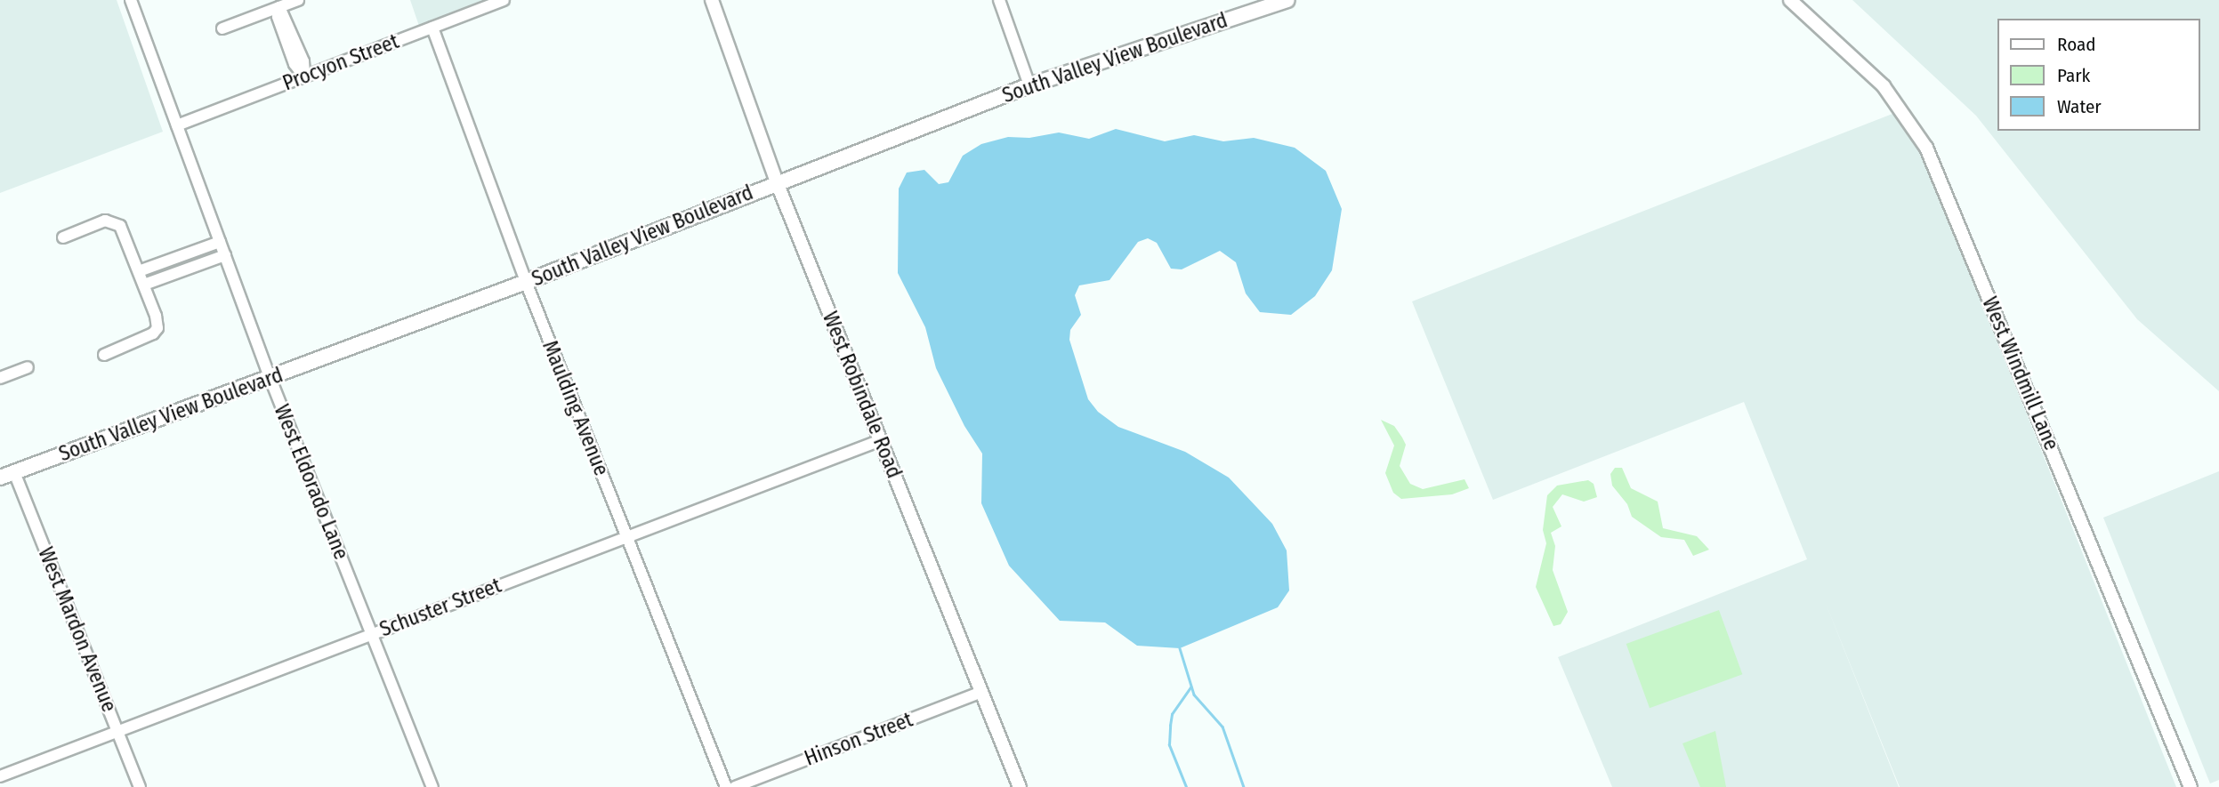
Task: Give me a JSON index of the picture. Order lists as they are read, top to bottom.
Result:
{
  "streets": {
    "main road": ["South Valley View Boulevard"],
    "street": [
      "Procyon Street",
      "West Windmill Lane",
      "West Robindale Road",
      "Maulding Avenue",
      "West Eldorado Lane",
      "Schuster Street",
      "West Mardon Avenue",
      "Hinson Street"
    ]
  },
  "crossings": [
    ["South Valley View Boulevard", "West Robindale Road"],
    ["South Valley View Boulevard", "Maulding Avenue"],
    ["South Valley View Boulevard", "West Eldorado Lane"],
    ["South Valley View Boulevard", "West Mardon Avenue"],
    ["Procyon Street", "Maulding Avenue"],
    ["Procyon Street", "West Eldorado Lane"],
    ["West Robindale Road", "Schuster Street"],
    ["West Robindale Road", "Hinson Street"],
    ["Maulding Avenue", "Schuster Street"],
    ["West Eldorado Lane", "Schuster Street"],
    ["Schuster Street", "West Mardon Avenue"]
  ],
  "legend": ["Road", "Park", "Water"]
}
